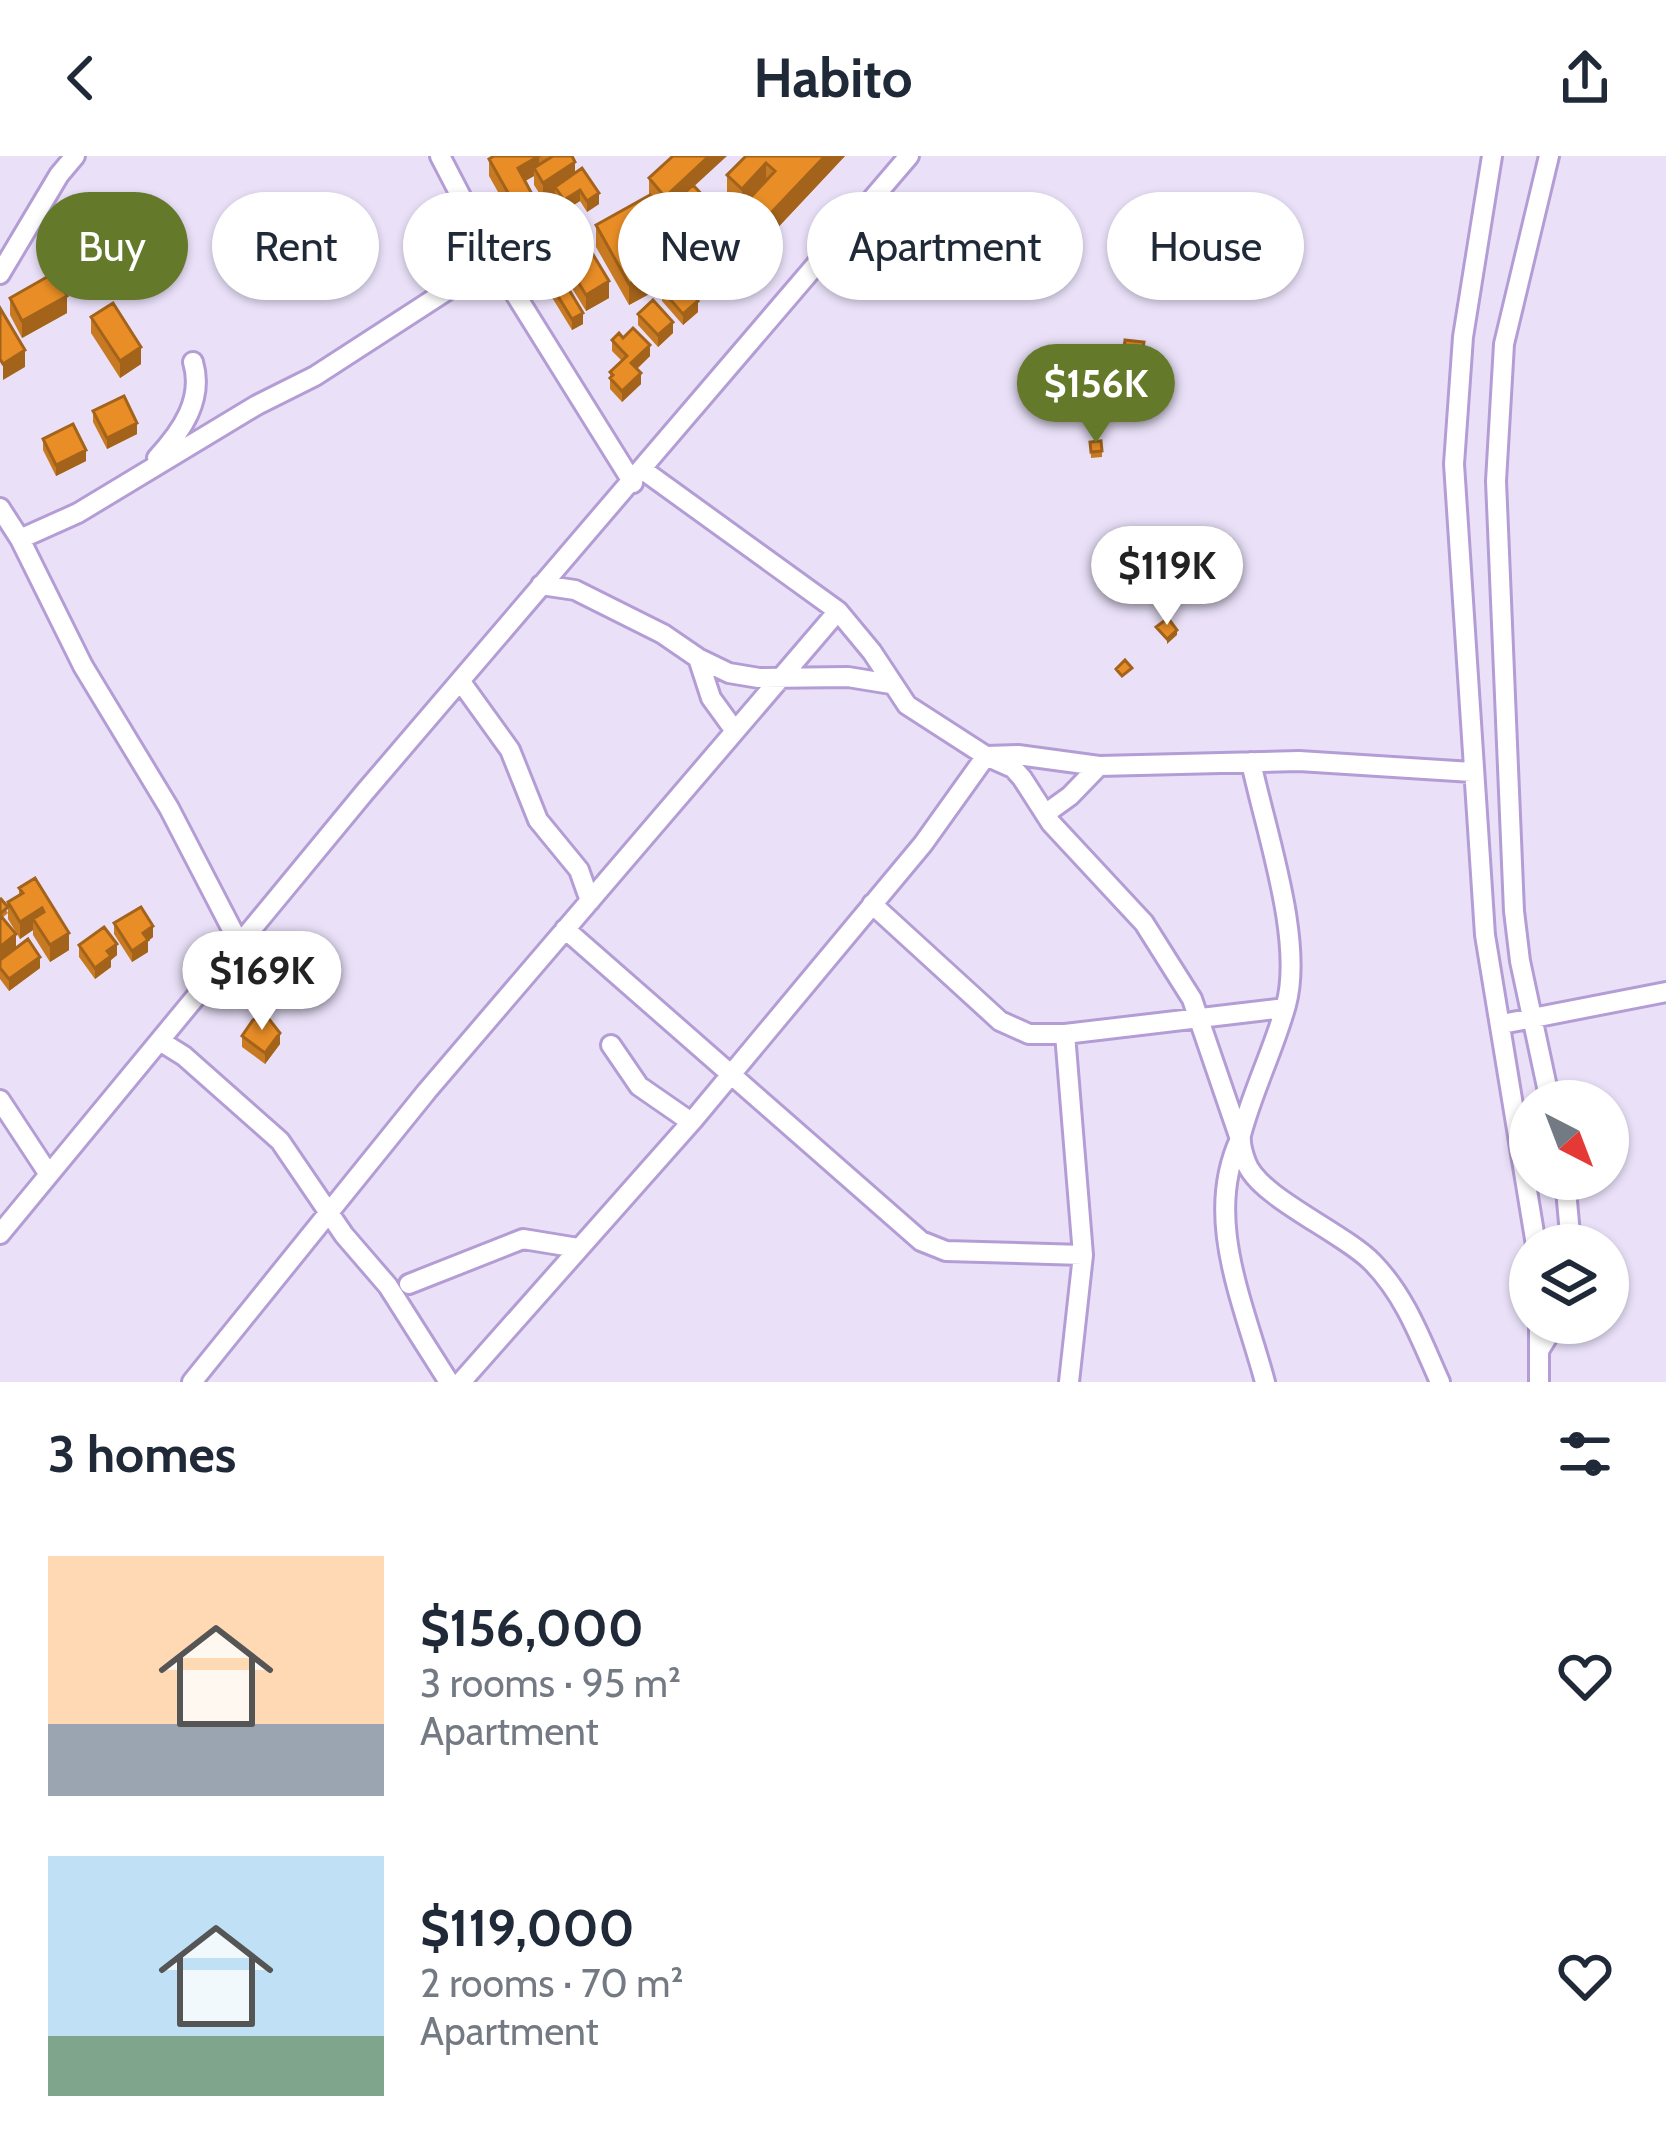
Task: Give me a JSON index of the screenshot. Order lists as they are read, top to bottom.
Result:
{
  "north": "bottom right",
  "page": {
    "header": "Habito",
    "chip": [
      "Buy",
      "Rent",
      "Filters",
      "New",
      "Apartment",
      "House"
    ],
    "price": ["$156K", "$119K", "$169K"],
    "heading": "3 homes",
    "list": [
      {
        "name": "$156,000",
        "note": "3 rooms · 95 m² · Apartment"
      },
      {
        "name": "$119,000",
        "note": "2 rooms · 70 m² · Apartment"
      }
    ]
  }
}
